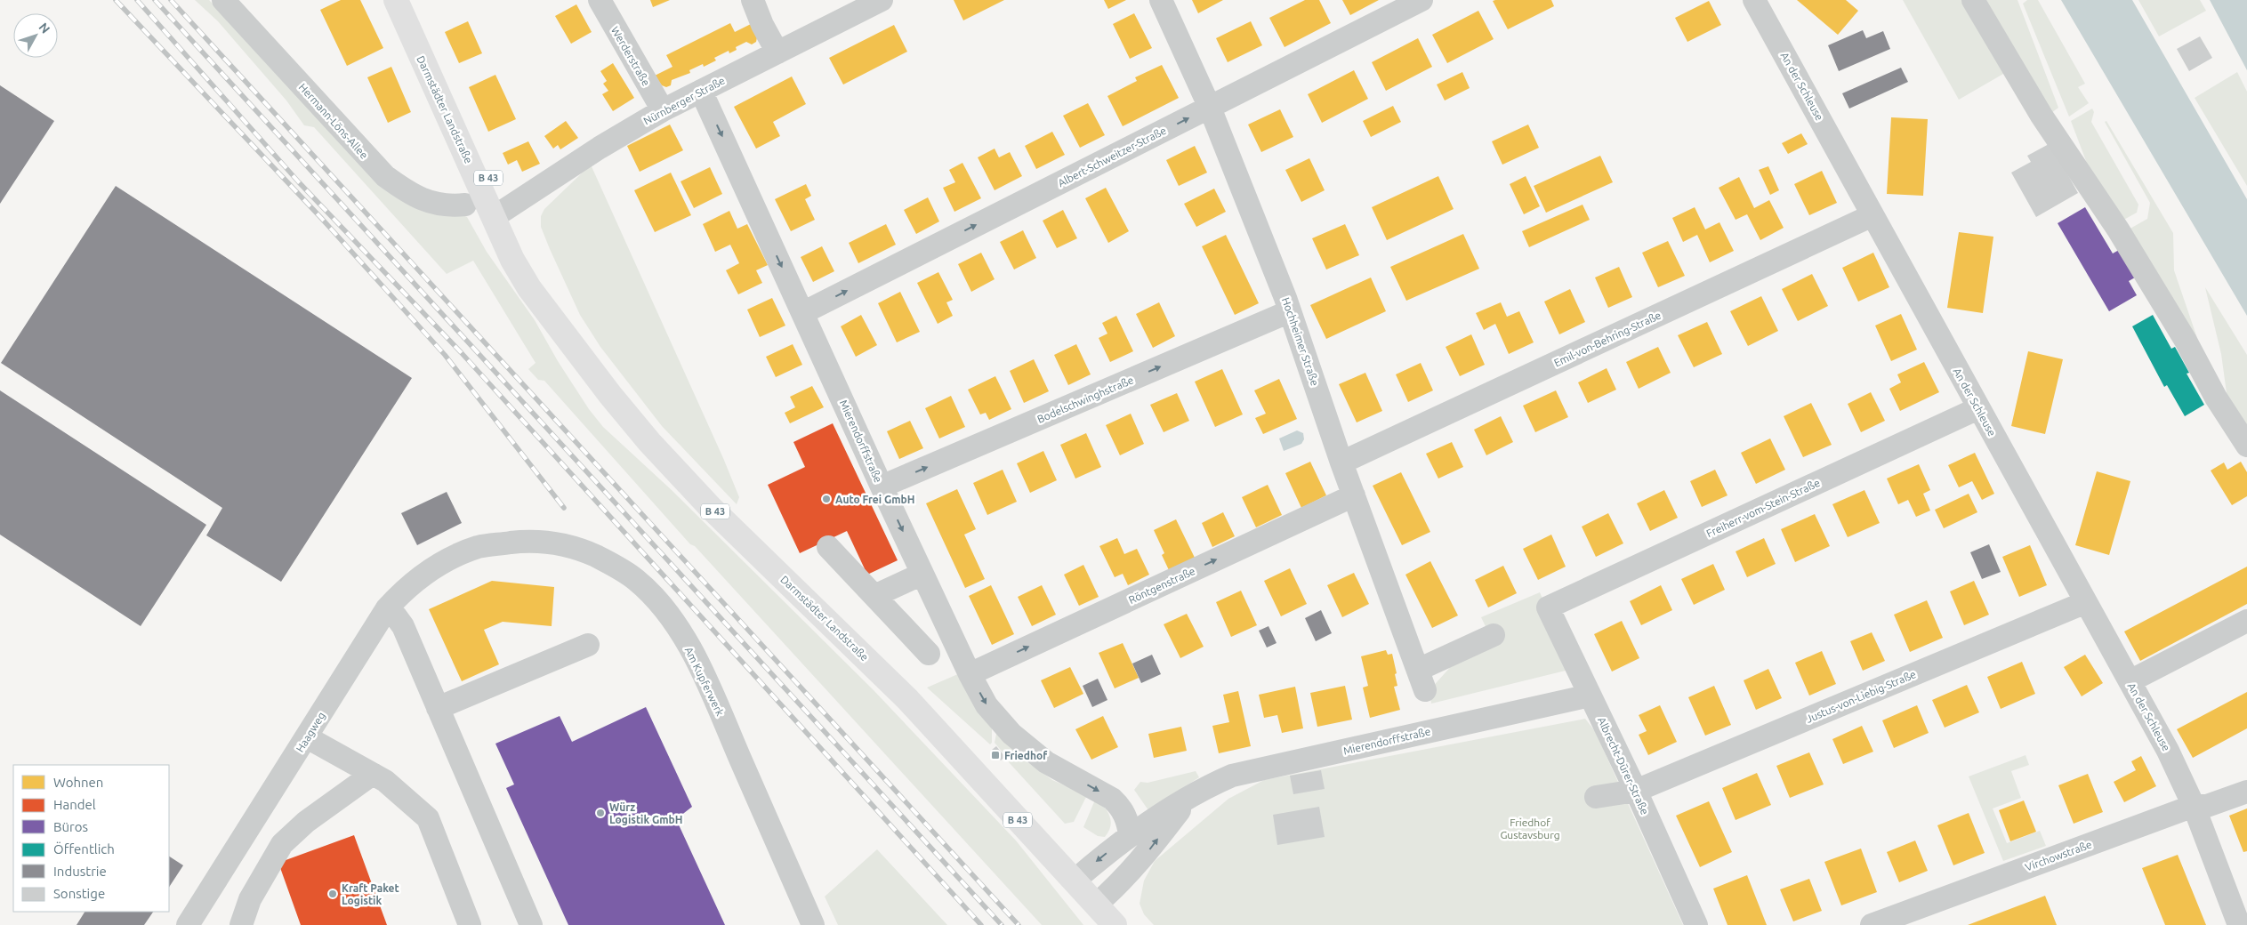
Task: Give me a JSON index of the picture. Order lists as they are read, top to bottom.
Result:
{
  "streets": {
    "main road": ["Darmstädter Landstraße", "B 43"],
    "street": [
      "Werderstraße",
      "An der Schleuse",
      "Nürnberger Straße",
      "Hermann-Löns-Allee",
      "Albert-Schweitzer-Straße",
      "Emil-von-Behring-Straße",
      "Hochheimer Straße",
      "Bodelschwinghstraße",
      "Mierendorffstraße",
      "Freiherr-vom-Stein-Straße",
      "Röntgenstraße",
      "Am Kupferwerk",
      "Justus-von-Liebig-Straße",
      "Haagweg",
      "Albrecht-Dürer-Straße",
      "Virchowstraße"
    ]
  },
  "crossings": [
    ["Werderstraße", "Nürnberger Straße"],
    ["An der Schleuse", "Emil-von-Behring-Straße"],
    ["An der Schleuse", "Freiherr-vom-Stein-Straße"],
    ["An der Schleuse", "Justus-von-Liebig-Straße"],
    ["An der Schleuse", "Virchowstraße"],
    ["Nürnberger Straße", "Darmstädter Landstraße"],
    ["Nürnberger Straße", "Mierendorffstraße"],
    ["Darmstädter Landstraße", "B 43"],
    ["Darmstädter Landstraße", "Mierendorffstraße"],
    ["Albert-Schweitzer-Straße", "Hochheimer Straße"],
    ["Albert-Schweitzer-Straße", "Mierendorffstraße"],
    ["B 43", "Mierendorffstraße"],
    ["Emil-von-Behring-Straße", "Hochheimer Straße"],
    ["Hochheimer Straße", "Bodelschwinghstraße"],
    ["Hochheimer Straße", "Röntgenstraße"],
    ["Bodelschwinghstraße", "Mierendorffstraße"],
    ["Mierendorffstraße", "Röntgenstraße"],
    ["Mierendorffstraße", "Albrecht-Dürer-Straße"],
    ["Freiherr-vom-Stein-Straße", "Albrecht-Dürer-Straße"],
    ["Am Kupferwerk", "Haagweg"],
    ["Justus-von-Liebig-Straße", "Albrecht-Dürer-Straße"]
  ],
  "one_way": ["Albert-Schweitzer-Straße", "Bodelschwinghstraße", "Röntgenstraße"],
  "parks": ["Friedhof Gustavsburg"],
  "places": {
    "other": ["Auto Frei GmbH", "Würz Logistik GmbH", "Kraft Paket Logistik"],
    "transit": ["Friedhof"]
  },
  "legend": [
    "Wohnen",
    "Handel",
    "Büros",
    "Öffentlich",
    "Industrie",
    "Sonstige"
  ],
  "north": "top right"
}
